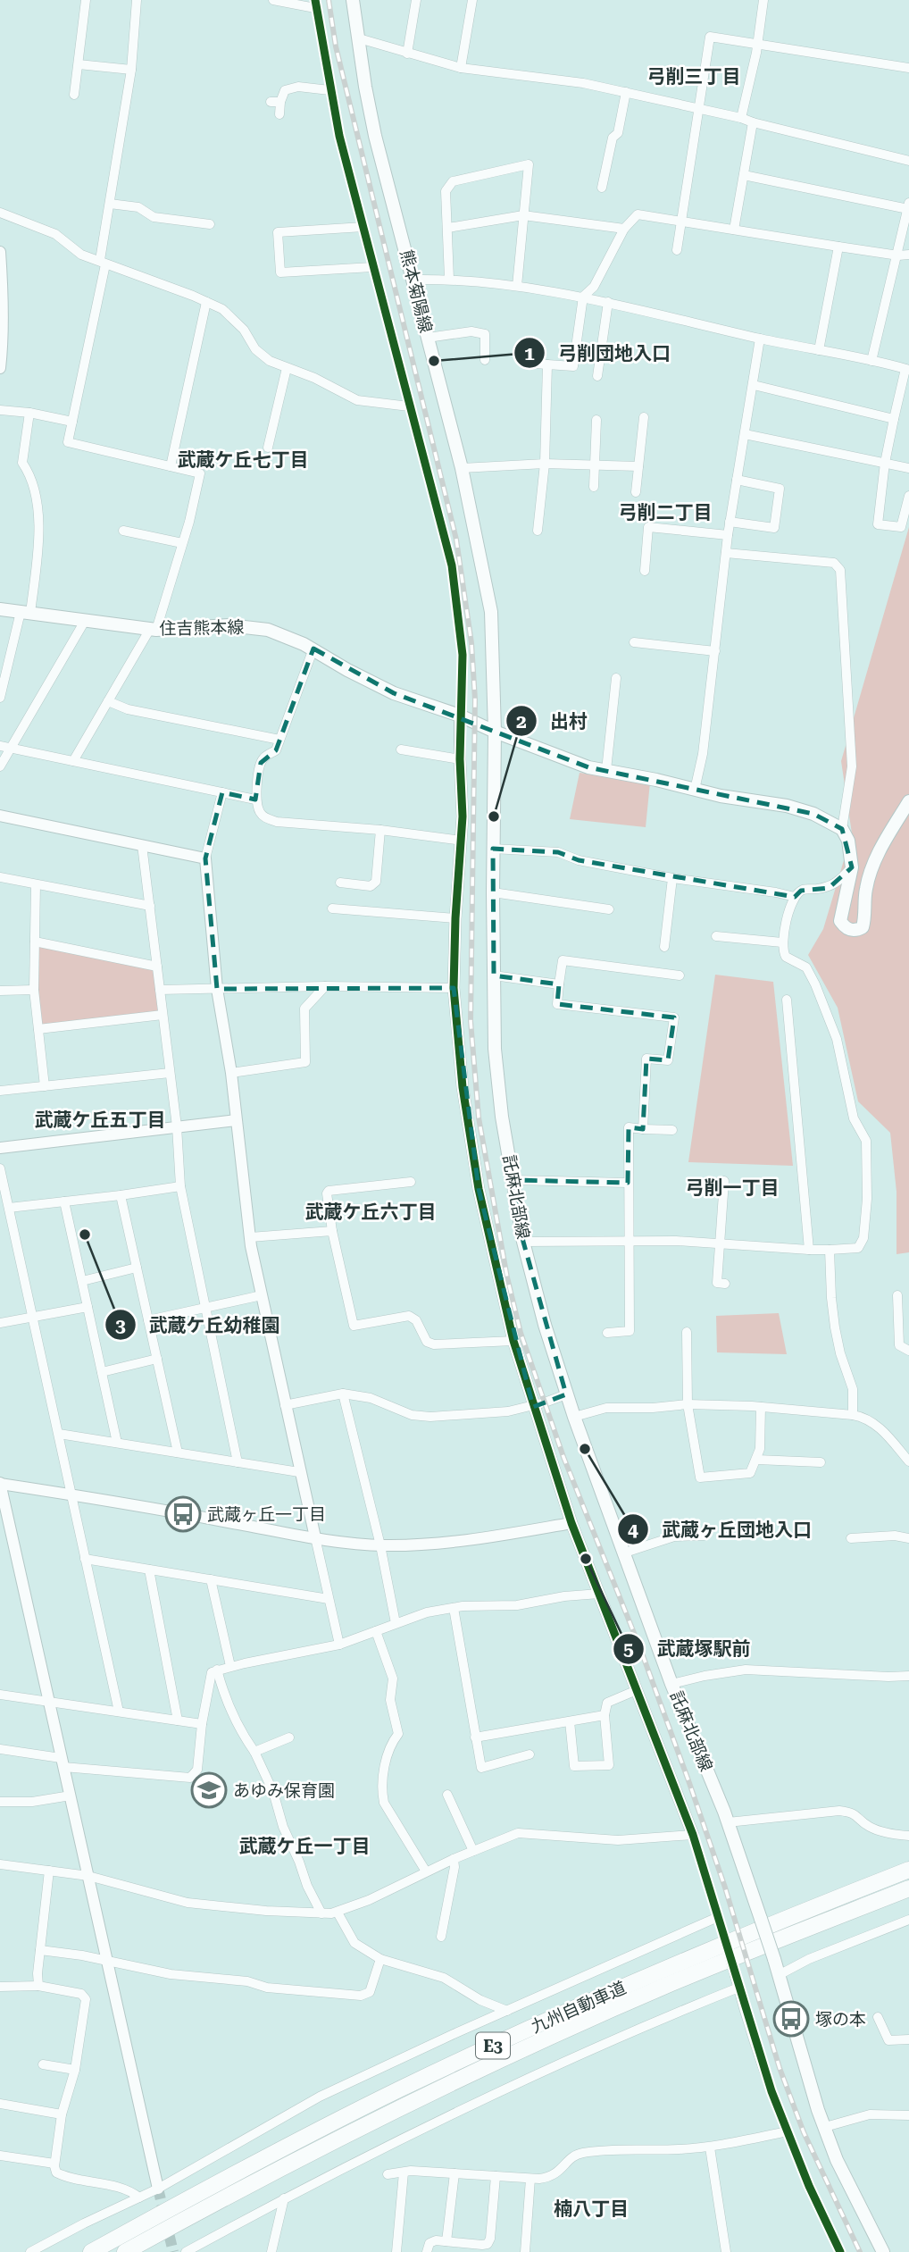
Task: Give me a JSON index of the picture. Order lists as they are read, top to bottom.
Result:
{
  "streets": {
    "highway": ["九州自動車道", "E3"],
    "main road": ["熊本菊陽線", "住吉熊本線", "託麻北部線"]
  },
  "crossings": [
    ["熊本菊陽線", "住吉熊本線"],
    ["熊本菊陽線", "託麻北部線"],
    ["住吉熊本線", "託麻北部線"]
  ],
  "districts": [
    "弓削三丁目",
    "武蔵ケ丘七丁目",
    "弓削二丁目",
    "武蔵ケ丘五丁目",
    "弓削一丁目",
    "武蔵ケ丘六丁目",
    "武蔵ケ丘一丁目",
    "楠八丁目"
  ],
  "places": {
    "other": [
      "弓削団地入口",
      "出村",
      "武蔵ケ丘幼稚園",
      "武蔵ヶ丘団地入口",
      "武蔵塚駅前"
    ],
    "bus stop": ["武蔵ヶ丘一丁目", "塚の本"],
    "school or university": ["あゆみ保育園"]
  }
}
